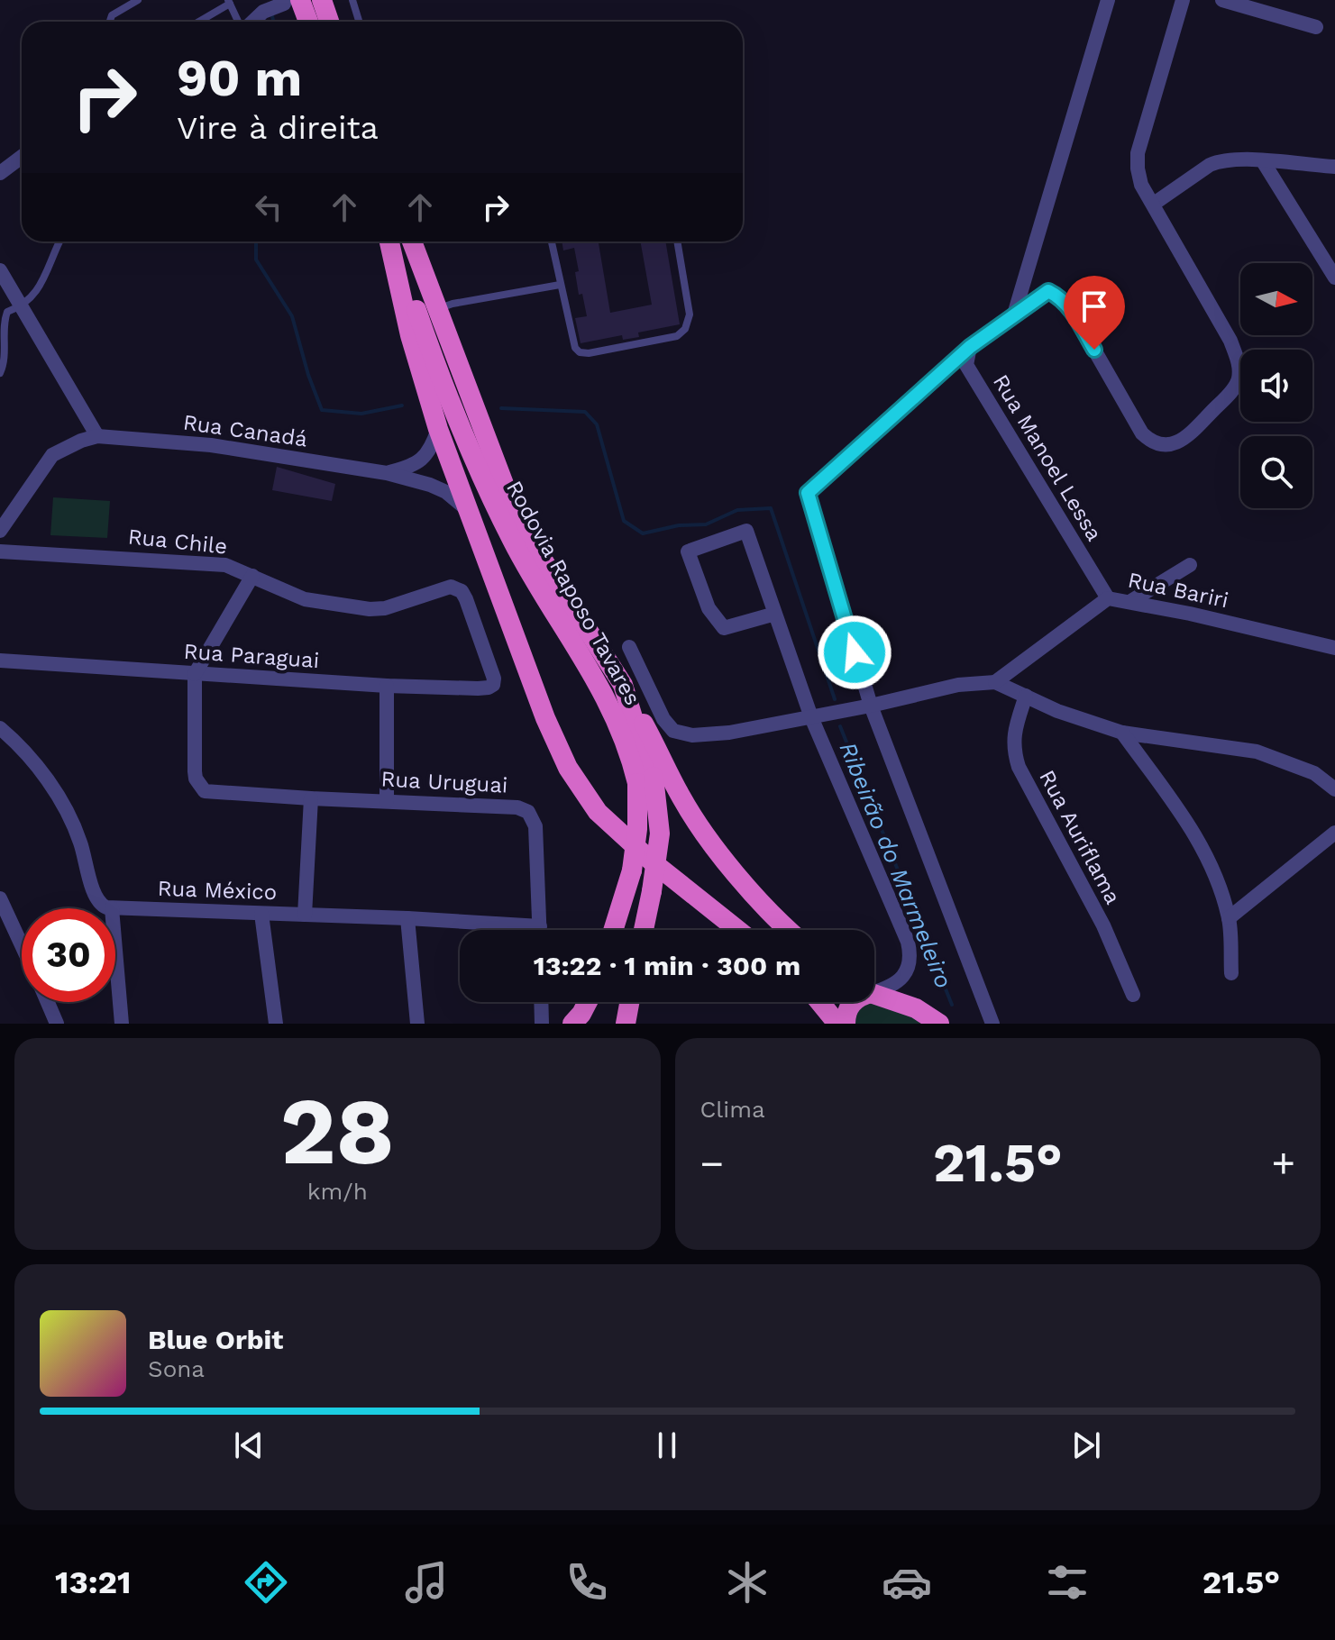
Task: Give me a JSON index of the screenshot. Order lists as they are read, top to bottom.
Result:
{
  "streets": {
    "highway": ["Rodovia Raposo Tavares"],
    "street": [
      "Rua Canadá",
      "Rua Manoel Lessa",
      "Rua Chile",
      "Rua Bariri",
      "Rua Paraguai",
      "Rua Uruguai",
      "Rua Auriflama",
      "Rua México"
    ]
  },
  "crossings": [
    ["Rua Manoel Lessa", "Rua Bariri"],
    ["Rua Chile", "Rua Paraguai"],
    ["Rua Paraguai", "Rua Uruguai"],
    ["Rua Uruguai", "Rua México"]
  ],
  "water": ["Ribeirão do Marmeleiro"],
  "north": "right",
  "page": {
    "turn": ["90 m", "Vire à direita"],
    "limit": "30",
    "trip": "13:22 · 1 min · 300 m",
    "tile": [
      ["28", "km/h"],
      "Clima"
    ],
    "heat": ["−", "21.5°", "+"],
    "song": ["Blue Orbit", "Sona"],
    "tabs": ["13:21", "21.5°"]
  }
}
